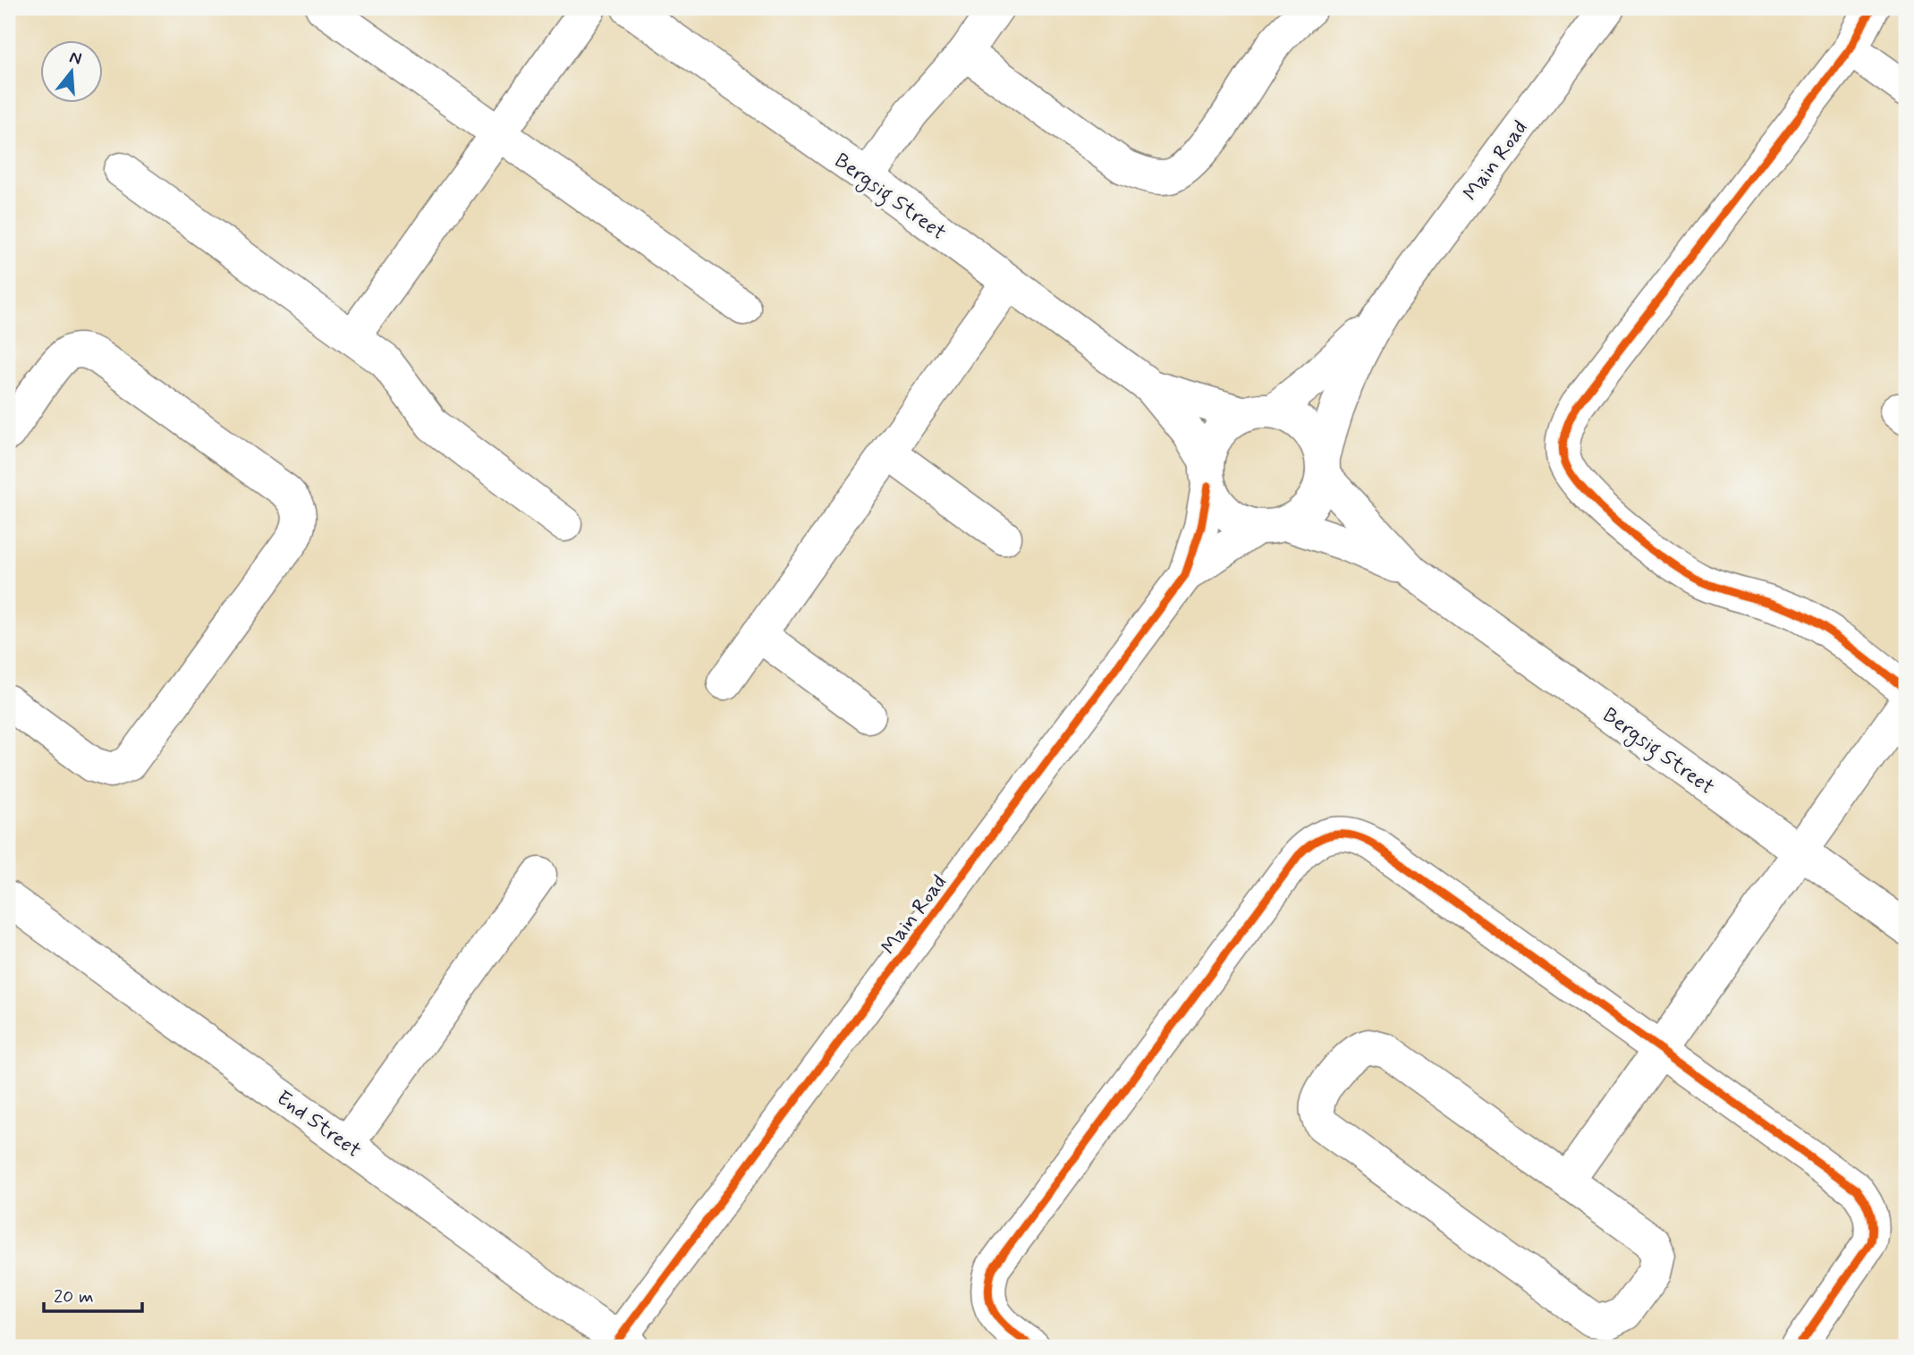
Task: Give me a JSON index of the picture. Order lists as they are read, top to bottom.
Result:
{
  "streets": {
    "street": ["Main Road", "Bergsig Street", "End Street"]
  },
  "crossings": [
    ["Main Road", "Bergsig Street"],
    ["Main Road", "End Street"]
  ],
  "scale_bar": "20 m",
  "north": "top"
}
